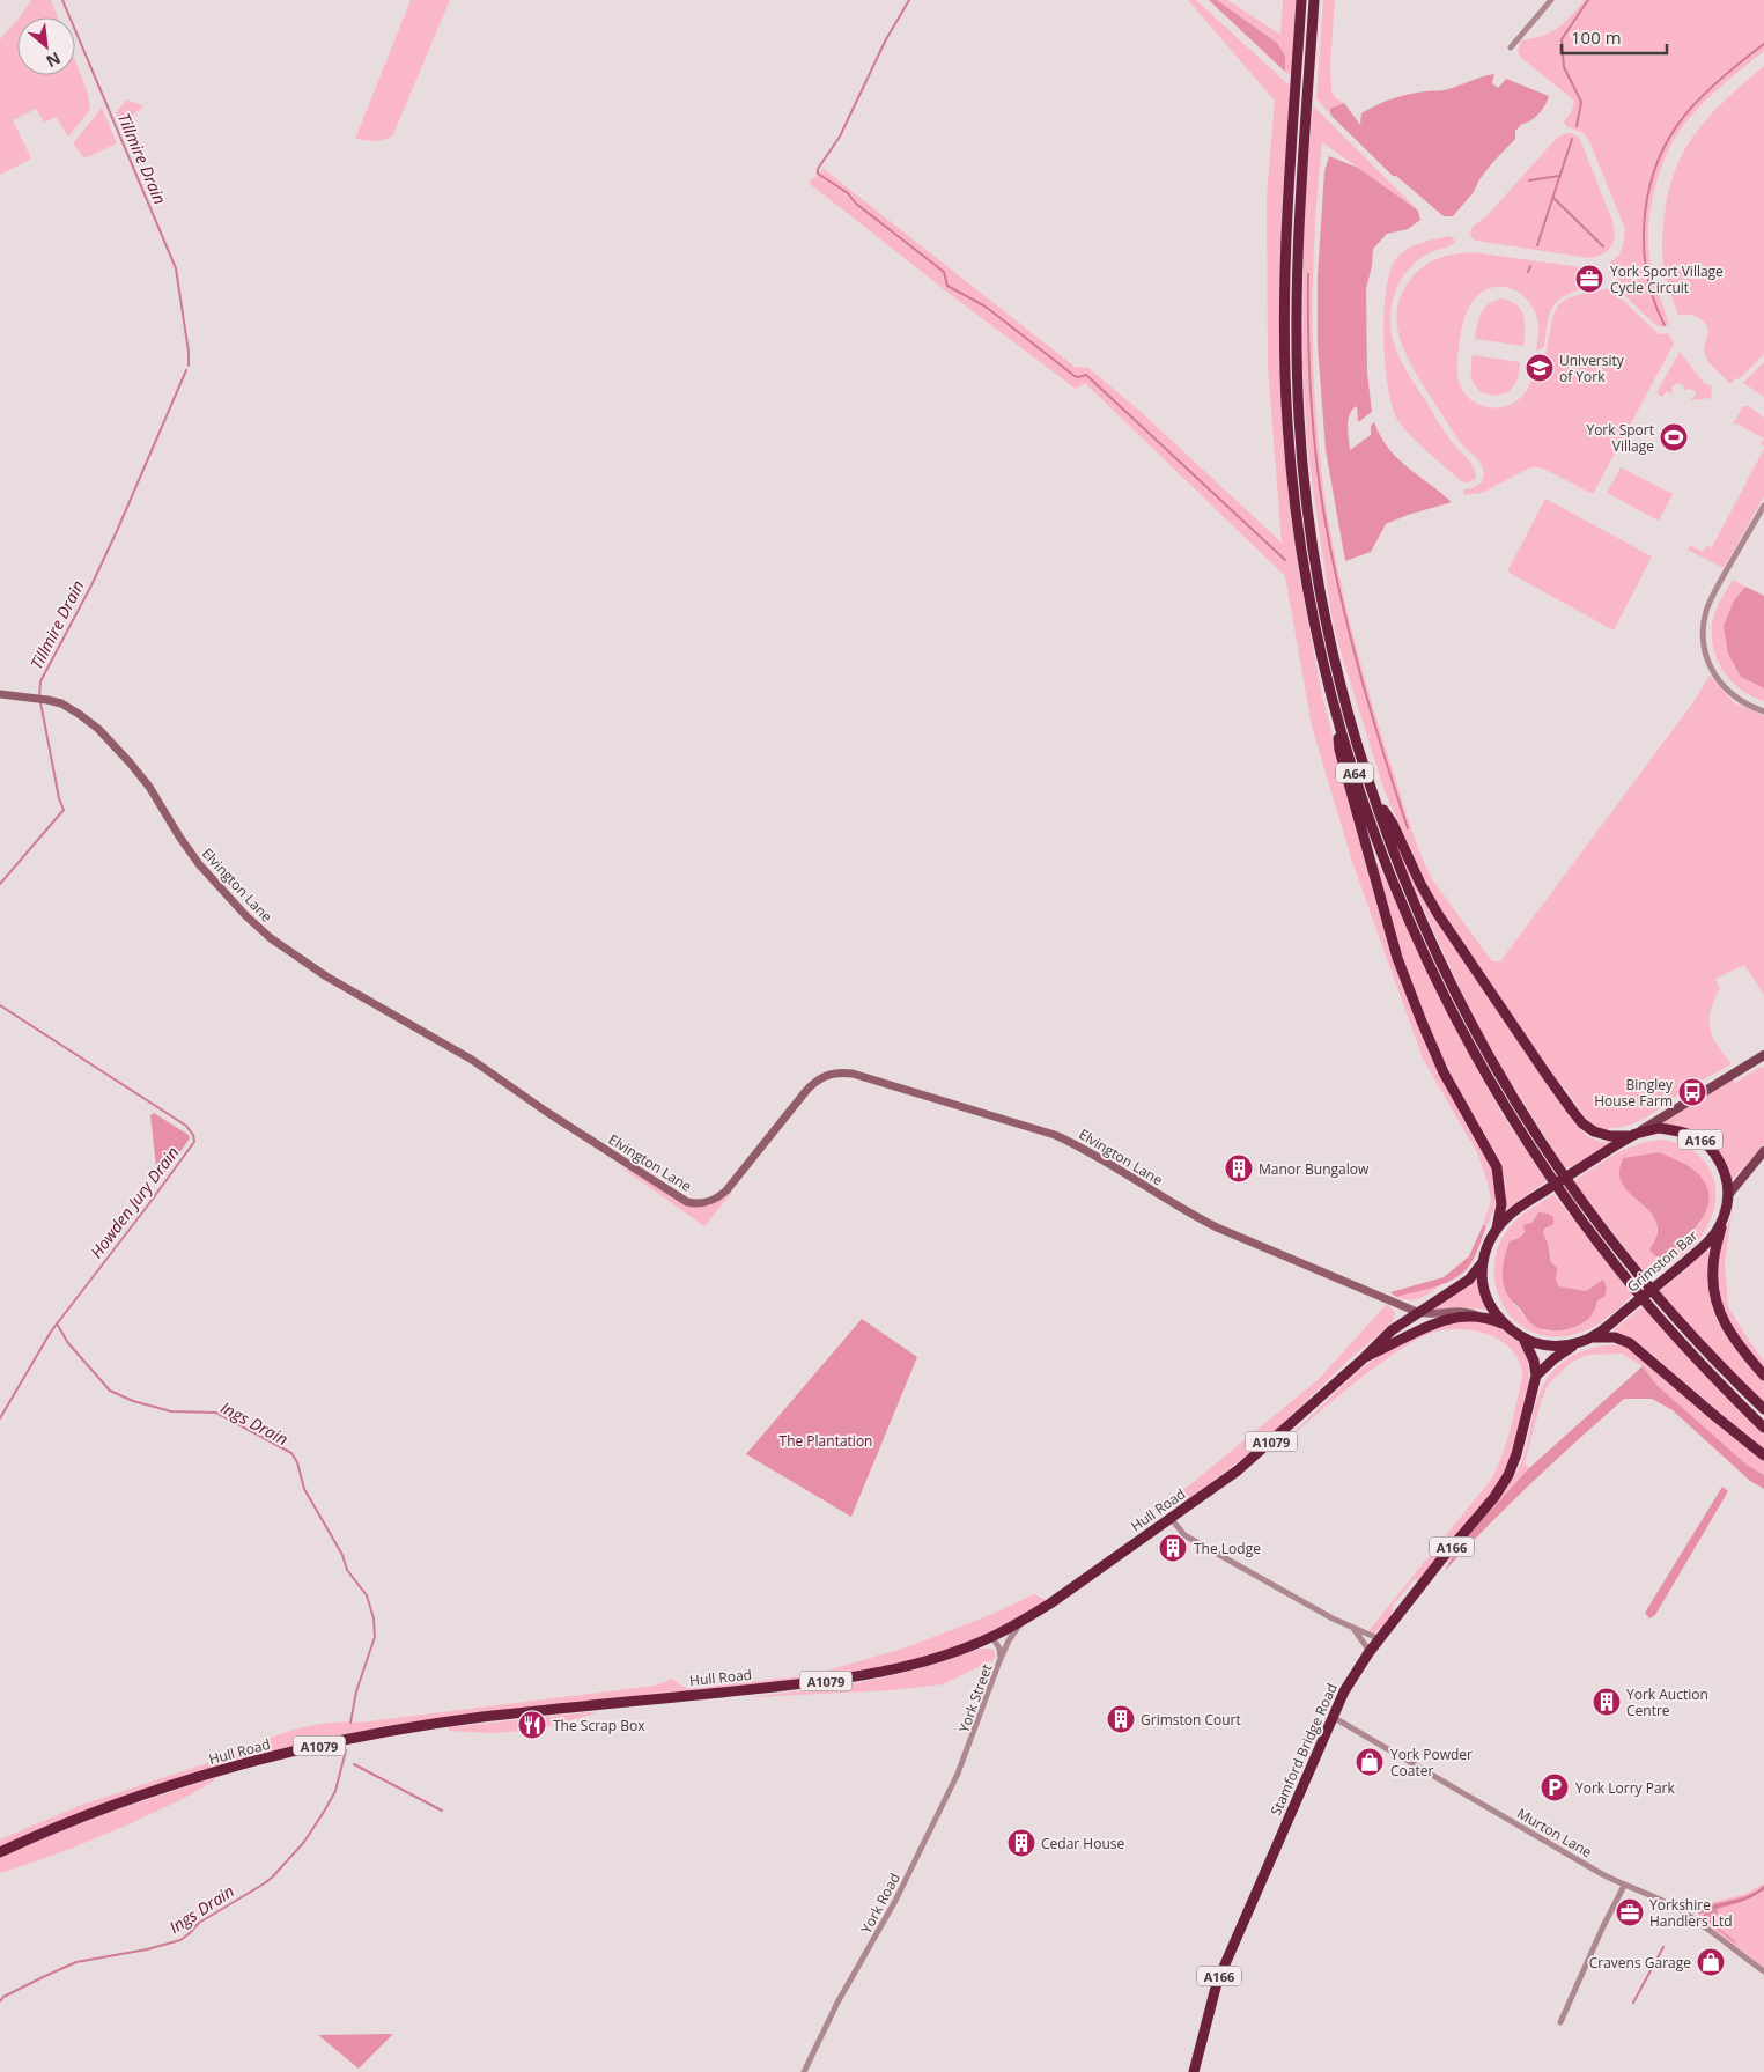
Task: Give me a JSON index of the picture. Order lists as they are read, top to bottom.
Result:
{
  "streets": {
    "highway": [
      "A64",
      "A166",
      "Grimston Bar",
      "A1079",
      "Hull Road",
      "Stamford Bridge Road"
    ],
    "main road": ["Elvington Lane"],
    "street": ["York Street", "Murton Lane", "York Road"]
  },
  "crossings": [
    ["Elvington Lane", "Hull Road"],
    ["A166", "Grimston Bar"],
    ["A166", "Stamford Bridge Road"],
    ["Grimston Bar", "Hull Road"],
    ["Hull Road", "York Street"],
    ["York Street", "York Road"],
    ["Stamford Bridge Road", "Murton Lane"]
  ],
  "water": ["Tillmire Drain", "Howden Jury Drain", "Ings Drain"],
  "parks": ["The Plantation"],
  "places": {
    "office": ["York Sport Village Cycle Circuit", "Yorkshire Handlers Ltd"],
    "school or university": ["University of York"],
    "sports": ["York Sport Village"],
    "bus stop": ["Bingley House Farm"],
    "building": [
      "Manor Bungalow",
      "The Lodge",
      "York Auction Centre",
      "Grimston Court",
      "Cedar House"
    ],
    "restaurant": ["The Scrap Box"],
    "shop": ["York Powder Coater", "Cravens Garage"],
    "parking": ["York Lorry Park"]
  },
  "scale_bar": "100 m",
  "north": "bottom right"
}
